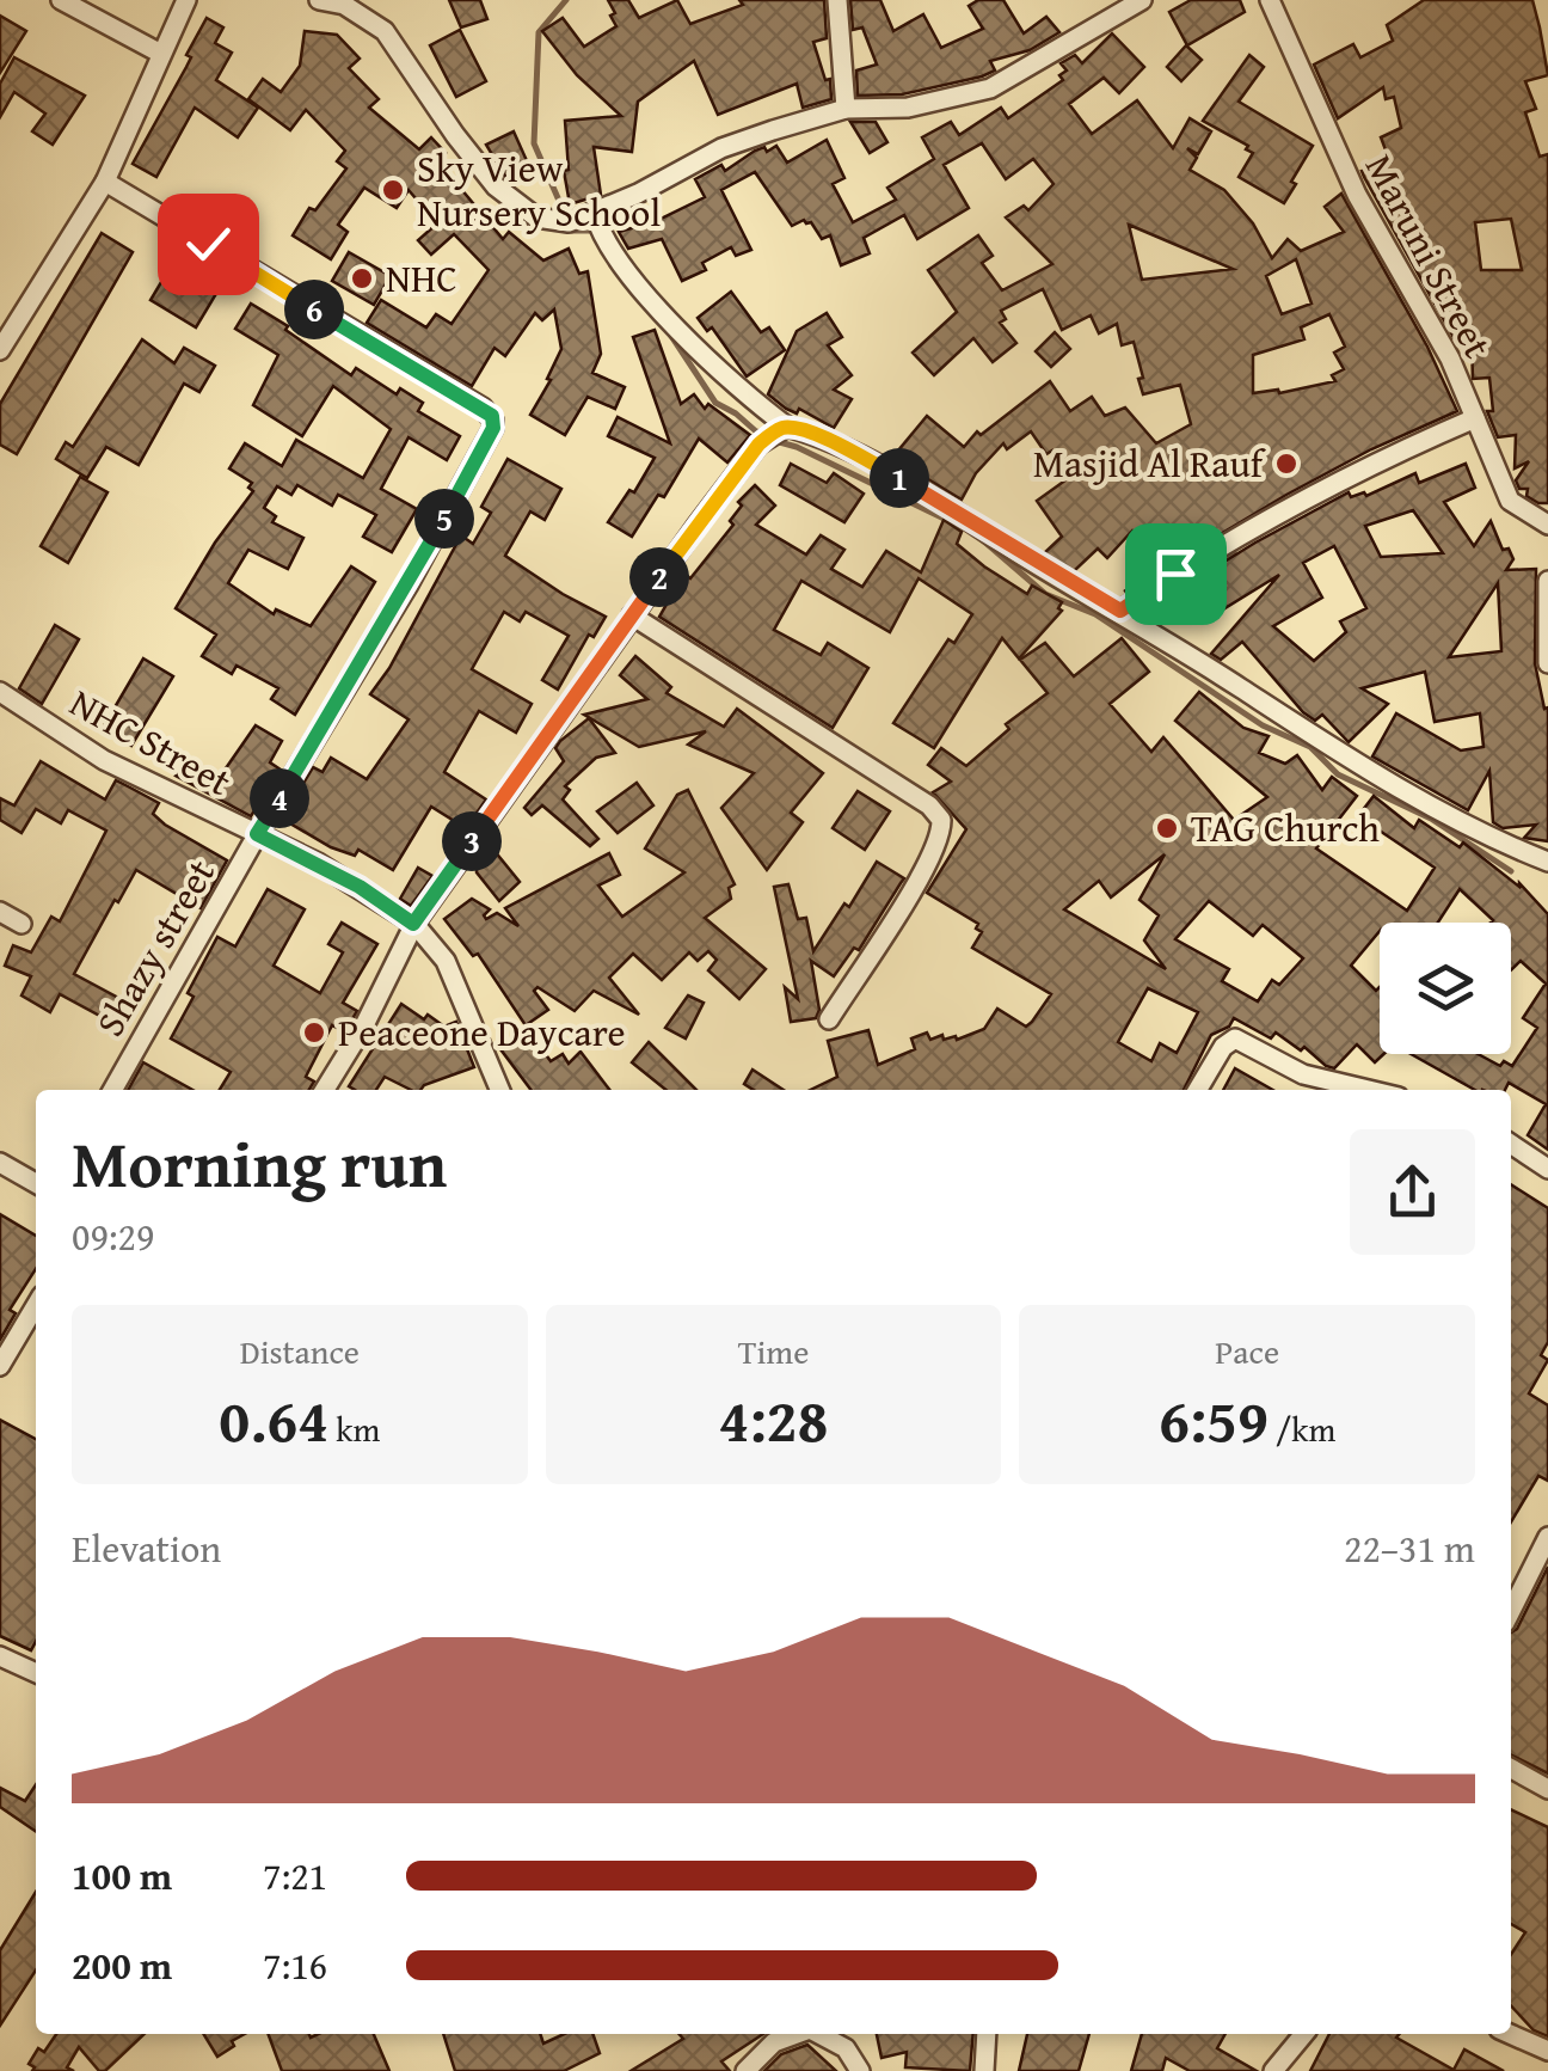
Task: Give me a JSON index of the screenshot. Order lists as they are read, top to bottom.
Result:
{
  "streets": {
    "street": ["Maruni Street", "NHC Street", "Shazy street"]
  },
  "crossings": [
    ["NHC Street", "Shazy street"]
  ],
  "places": [
    "Sky View Nursery School",
    "NHC",
    "Masjid Al Rauf",
    "TAG Church",
    "Peaceone Daycare"
  ],
  "page": {
    "pins": [
      "6",
      "1",
      "5",
      "2",
      "4",
      "3"
    ],
    "heading": ["Morning run", "09:29"],
    "stats": [
      ["Distance", "0.64 km"],
      ["Time", "4:28"],
      ["Pace", "6:59 /km"]
    ],
    "chart": ["Elevation", "22–31 m"],
    "list": [
      {
        "name": "100 m",
        "note": "7:21"
      },
      {
        "name": "200 m",
        "note": "7:16"
      }
    ]
  }
}
